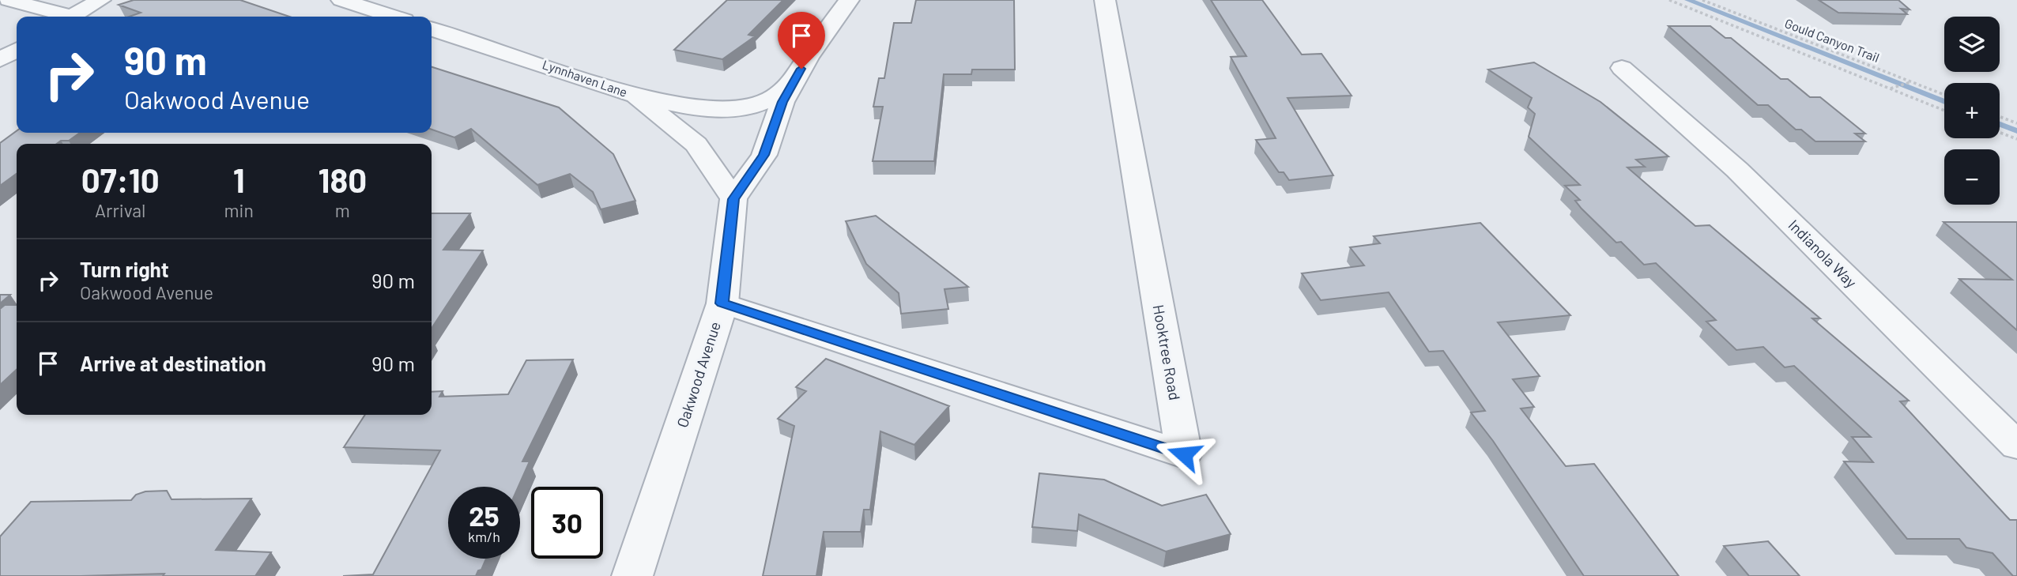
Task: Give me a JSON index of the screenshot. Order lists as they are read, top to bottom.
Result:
{
  "streets": {
    "street": [
      "Lynnhaven Lane",
      "Indianola Way",
      "Hooktree Road",
      "Oakwood Avenue"
    ],
    "path": ["Gould Canyon Trail"]
  },
  "crossings": [
    ["Lynnhaven Lane", "Oakwood Avenue"],
    ["Hooktree Road", "Oakwood Avenue"]
  ],
  "page": {
    "map_buttons": ["+", "−"],
    "turn": ["90 m", "Oakwood Avenue"],
    "eta": [
      "07:10",
      "Arrival",
      "1",
      "min",
      "180",
      "m"
    ],
    "list": [
      {
        "name": "Turn right",
        "note": "Oakwood Avenue",
        "value": "90 m"
      },
      {
        "name": "Arrive at destination",
        "value": "90 m"
      }
    ],
    "speed": "25 km/h",
    "limit": "30"
  }
}
